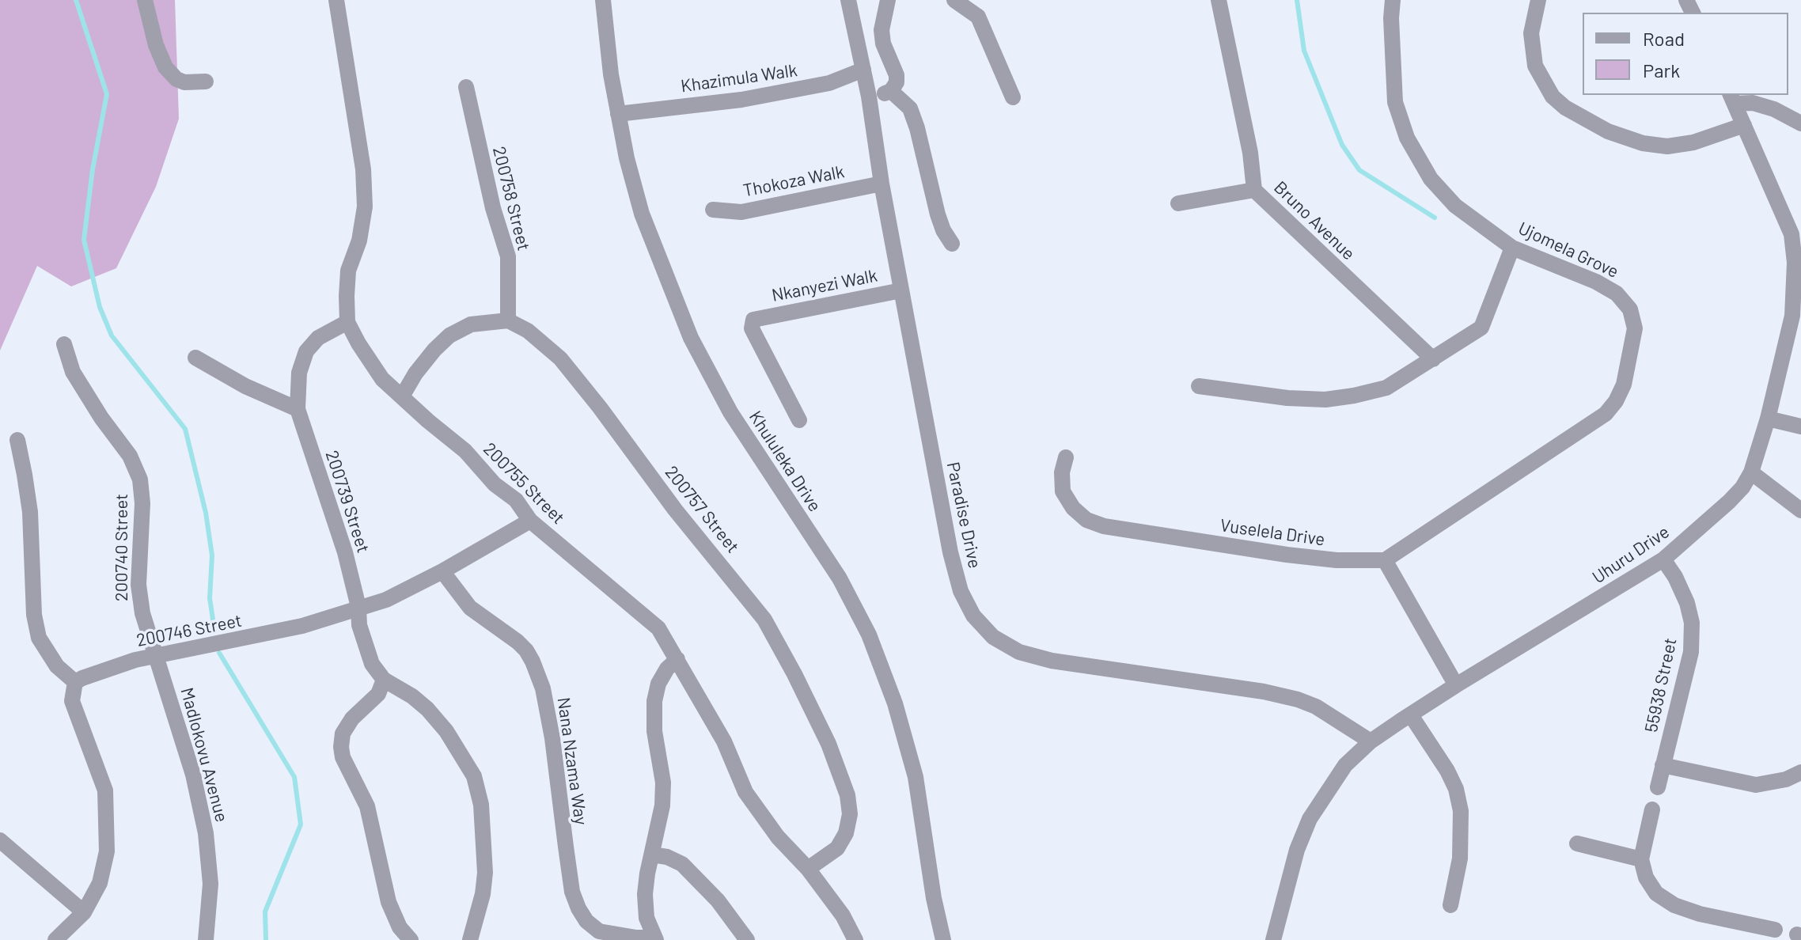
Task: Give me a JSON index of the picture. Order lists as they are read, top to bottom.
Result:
{
  "streets": {
    "street": [
      "Khazimula Walk",
      "Thokoza Walk",
      "200758 Street",
      "Bruno Avenue",
      "Ujomela Grove",
      "Nkanyezi Walk",
      "Khululeka Drive",
      "200755 Street",
      "200739 Street",
      "200757 Street",
      "Paradise Drive",
      "Vuselela Drive",
      "200740 Street",
      "Uhuru Drive",
      "200746 Street",
      "55938 Street",
      "Madlokovu Avenue",
      "Nana Nzama Way"
    ]
  },
  "crossings": [
    ["Khazimula Walk", "Khululeka Drive"],
    ["Khazimula Walk", "Paradise Drive"],
    ["Thokoza Walk", "Paradise Drive"],
    ["200758 Street", "200757 Street"],
    ["Ujomela Grove", "Vuselela Drive"],
    ["Nkanyezi Walk", "Paradise Drive"],
    ["200755 Street", "200739 Street"],
    ["200755 Street", "200757 Street"],
    ["200755 Street", "200746 Street"],
    ["200739 Street", "200746 Street"],
    ["Paradise Drive", "Uhuru Drive"],
    ["200740 Street", "200746 Street"],
    ["200740 Street", "Madlokovu Avenue"],
    ["Uhuru Drive", "55938 Street"],
    ["200746 Street", "Madlokovu Avenue"],
    ["200746 Street", "Nana Nzama Way"]
  ],
  "legend": ["Road", "Park"]
}
